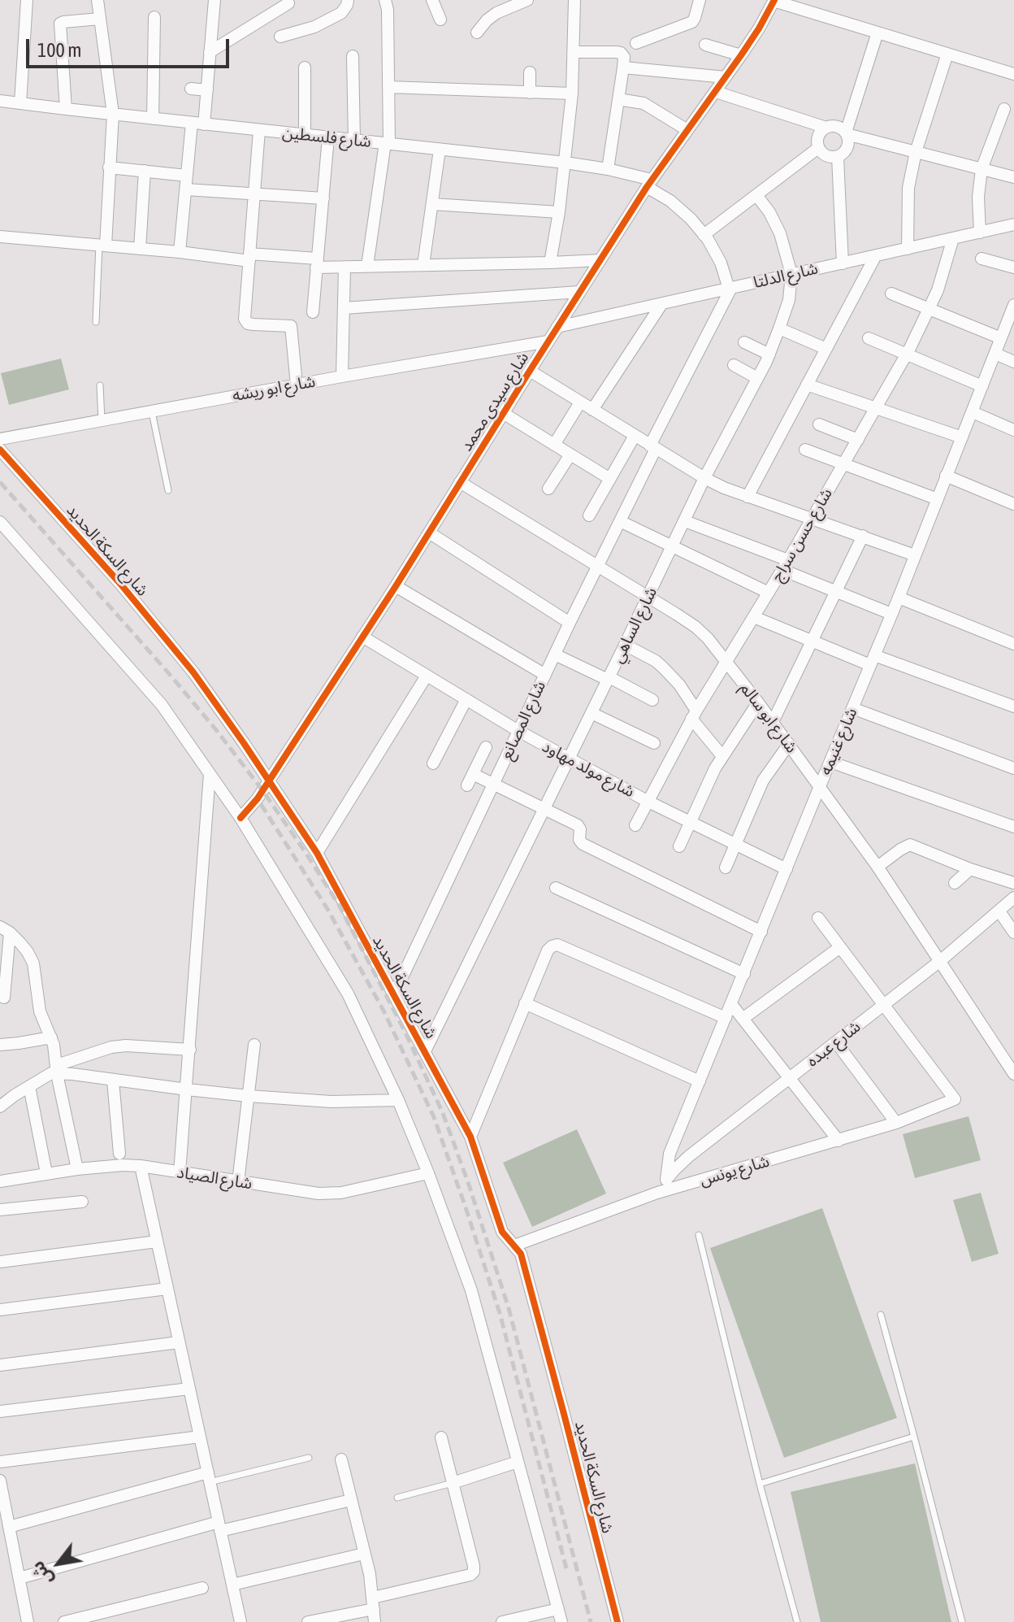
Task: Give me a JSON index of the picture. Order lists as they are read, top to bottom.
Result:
{
  "streets": {
    "street": [
      "شارع فلسطين",
      "شارع الدلتا",
      "شارع ابو ريشه",
      "شارع سيدى محمد",
      "شارع حسن سراج",
      "شارع السكة الحديد",
      "شارع الساهي",
      "شارع ابو سالم",
      "شارع المصانع",
      "شارع غنيمه",
      "شارع مولد مهاود",
      "شارع عبده",
      "شارع يونس",
      "شارع الصياد"
    ]
  },
  "crossings": [
    ["شارع فلسطين", "شارع الدلتا"],
    ["شارع فلسطين", "شارع سيدى محمد"],
    ["شارع فلسطين", "شارع المصانع"],
    ["شارع الدلتا", "شارع سيدى محمد"],
    ["شارع الدلتا", "شارع حسن سراج"],
    ["شارع الدلتا", "شارع الساهي"],
    ["شارع الدلتا", "شارع المصانع"],
    ["شارع ابو ريشه", "شارع سيدى محمد"],
    ["شارع سيدى محمد", "شارع السكة الحديد"],
    ["شارع سيدى محمد", "شارع ابو سالم"],
    ["شارع سيدى محمد", "شارع مولد مهاود"],
    ["شارع حسن سراج", "شارع ابو سالم"],
    ["شارع حسن سراج", "شارع مولد مهاود"],
    ["شارع السكة الحديد", "شارع الساهي"],
    ["شارع السكة الحديد", "شارع المصانع"],
    ["شارع السكة الحديد", "شارع يونس"],
    ["شارع الساهي", "شارع ابو سالم"],
    ["شارع الساهي", "شارع مولد مهاود"],
    ["شارع ابو سالم", "شارع المصانع"],
    ["شارع ابو سالم", "شارع غنيمه"],
    ["شارع ابو سالم", "شارع عبده"],
    ["شارع المصانع", "شارع مولد مهاود"],
    ["شارع غنيمه", "شارع مولد مهاود"],
    ["شارع غنيمه", "شارع عبده"],
    ["شارع عبده", "شارع يونس"]
  ],
  "scale_bar": "100 m",
  "north": "bottom left"
}
